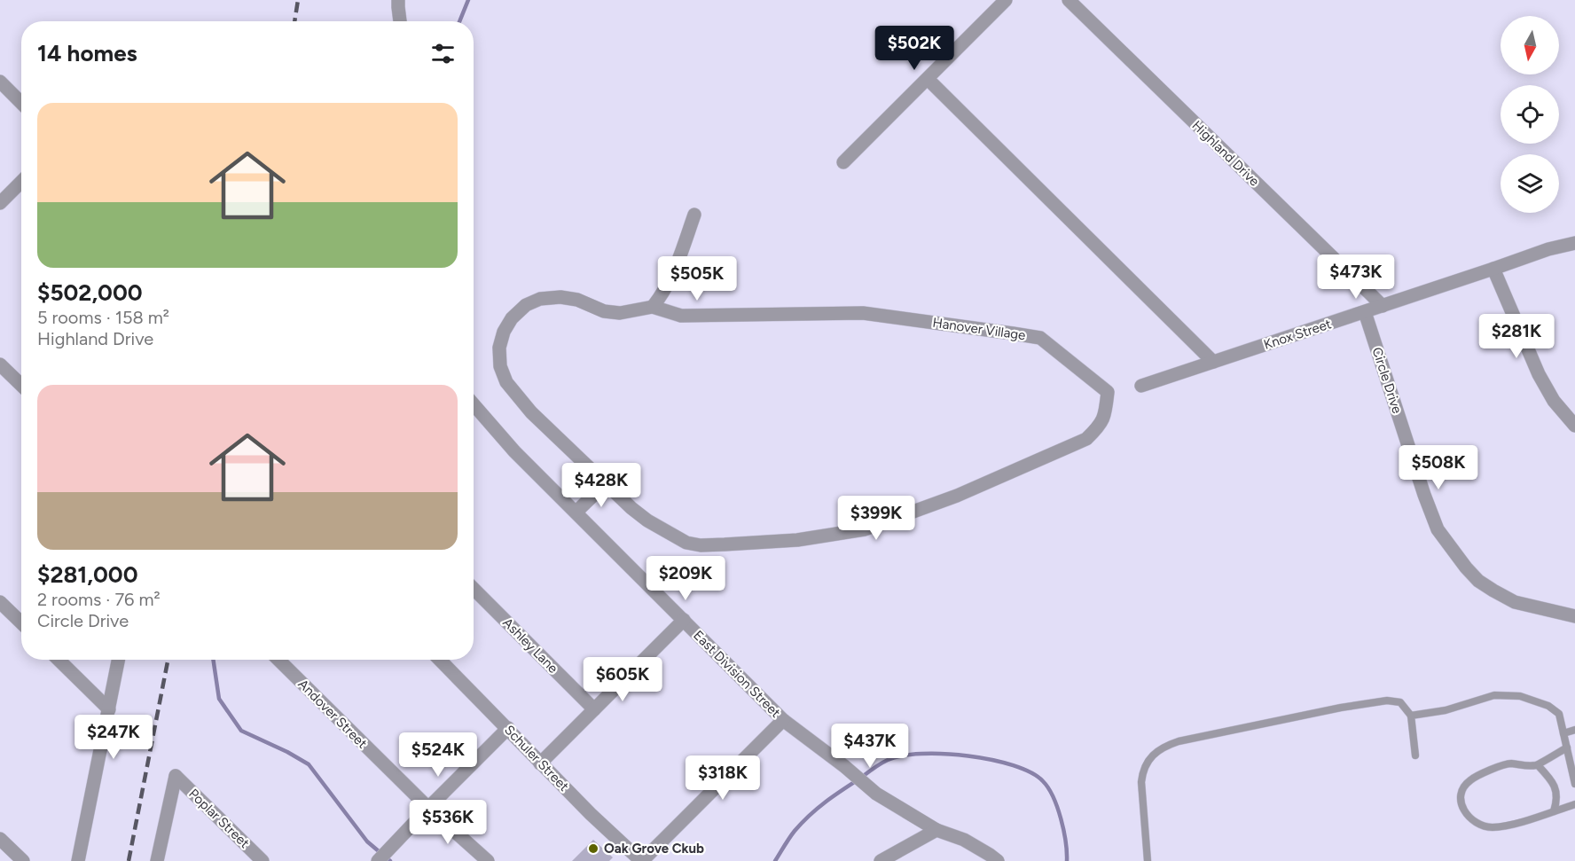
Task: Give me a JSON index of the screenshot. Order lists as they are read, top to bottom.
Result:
{
  "streets": {
    "street": [
      "Highland Drive",
      "Hanover Village",
      "Knox Street",
      "Circle Drive",
      "Ashley Lane",
      "East Division Street",
      "Andover Street",
      "Schuler Street",
      "Poplar Street"
    ]
  },
  "crossings": [
    ["Highland Drive", "Knox Street"],
    ["Knox Street", "Circle Drive"]
  ],
  "places": ["Oak Grove Ckub"],
  "north": "bottom",
  "page": {
    "heading": "14 homes",
    "price": [
      "$502K",
      "$473K",
      "$505K",
      "$281K",
      "$508K",
      "$428K",
      "$399K",
      "$209K",
      "$605K",
      "$247K",
      "$437K",
      "$524K",
      "$318K",
      "$536K"
    ],
    "list": [
      {
        "name": "$502,000",
        "note": "5 rooms · 158 m² · Highland Drive"
      },
      {
        "name": "$281,000",
        "note": "2 rooms · 76 m² · Circle Drive"
      }
    ]
  }
}
